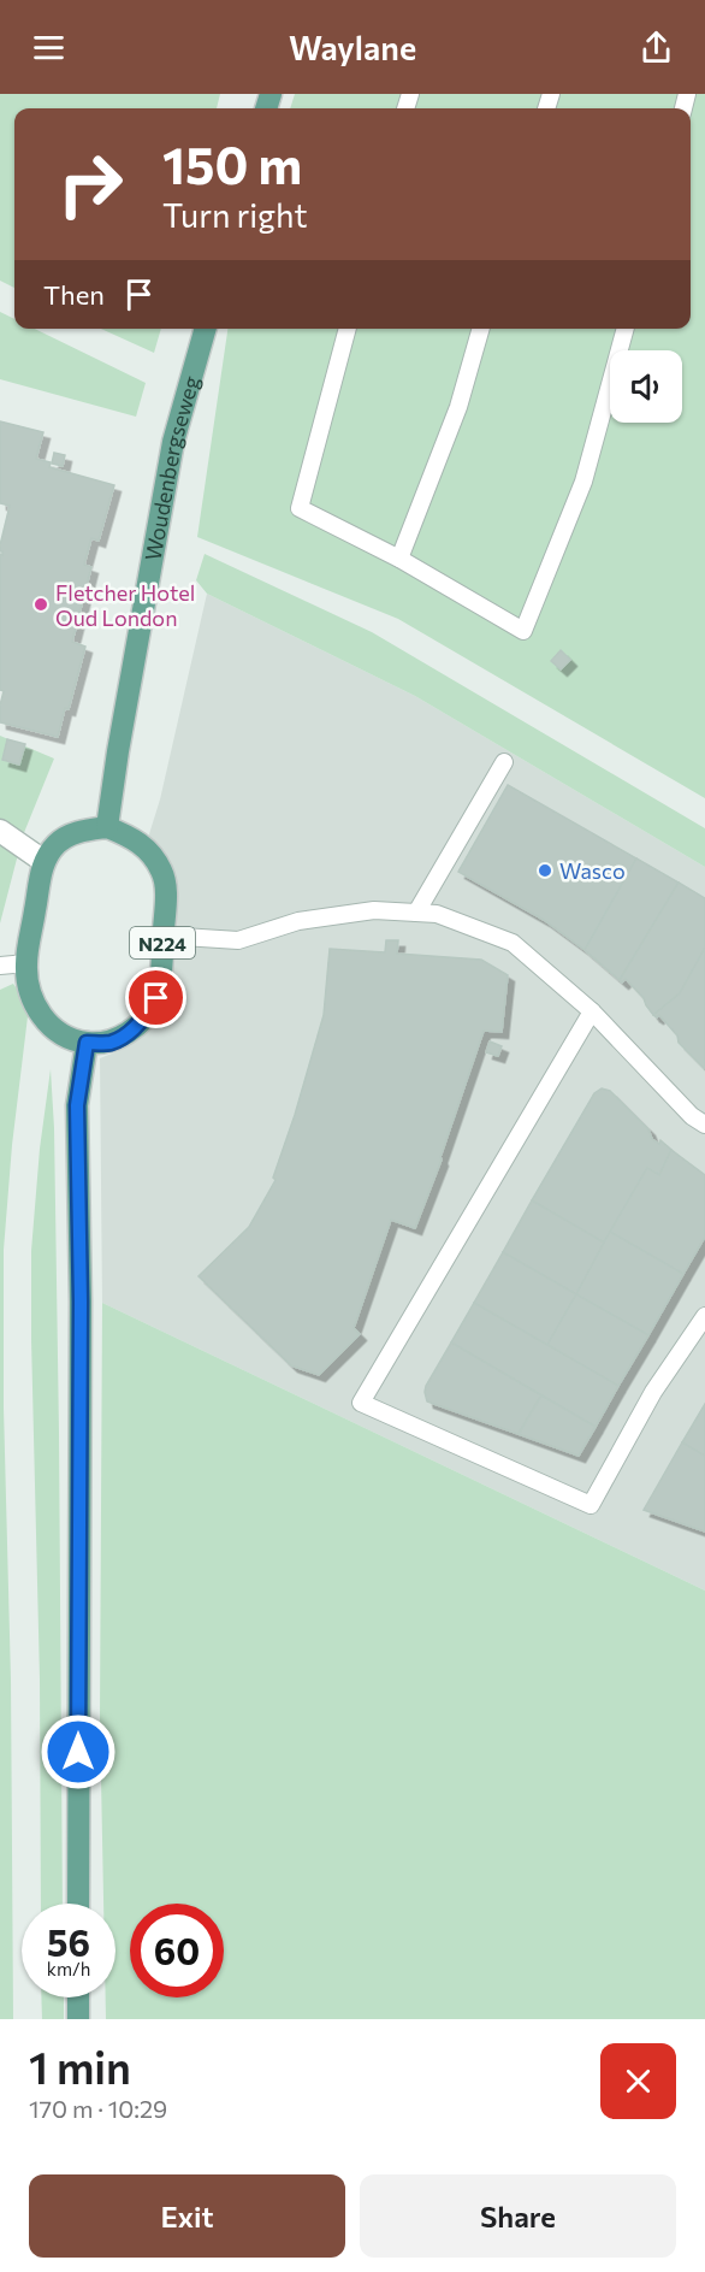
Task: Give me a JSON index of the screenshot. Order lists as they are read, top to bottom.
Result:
{
  "streets": {
    "main road": ["Woudenbergseweg", "N224"]
  },
  "crossings": [
    ["Woudenbergseweg", "N224"]
  ],
  "places": ["Fletcher Hotel Oud London", "Wasco"],
  "page": {
    "header": "Waylane",
    "turn": ["150 m", "Turn right"],
    "then": "Then",
    "speed": "56 km/h",
    "limit": "60",
    "heading": ["1 min", "170 m · 10:29"],
    "buttons": ["Exit", "Share"]
  }
}
